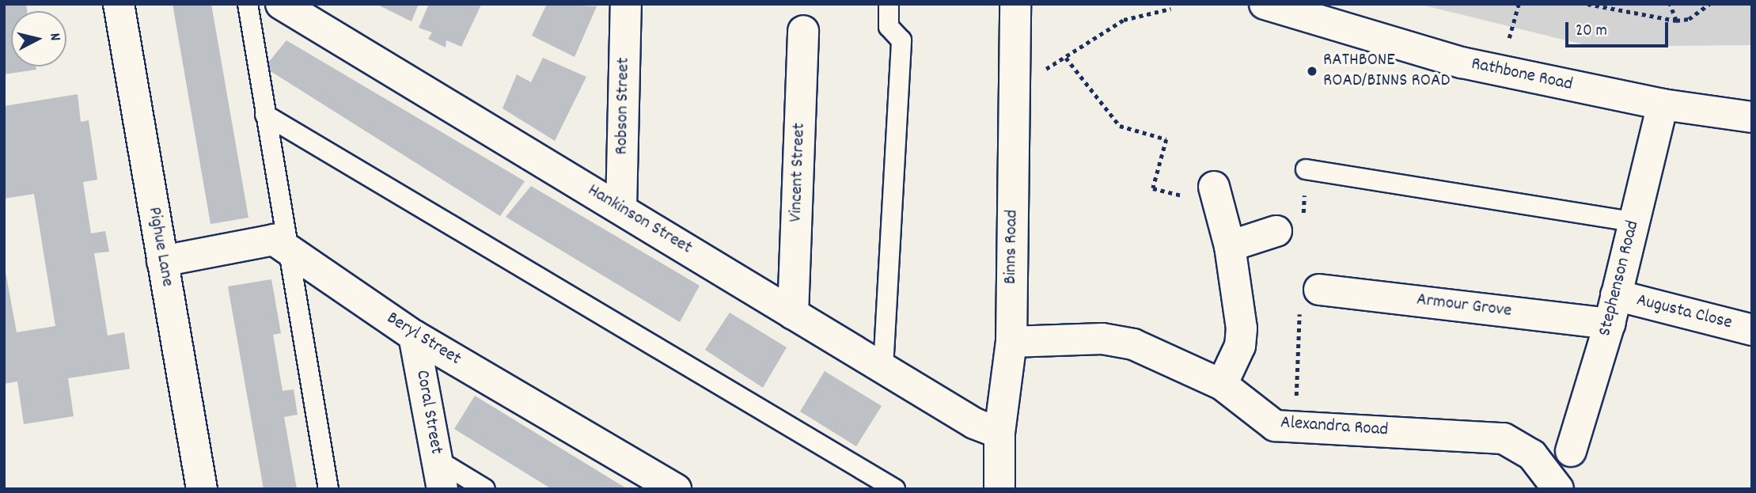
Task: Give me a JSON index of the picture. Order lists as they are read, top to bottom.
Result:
{
  "streets": {
    "street": [
      "Rathbone Road",
      "Robson Street",
      "Vincent Street",
      "Hankinson Street",
      "Pighue Lane",
      "Binns Road",
      "Stephenson Road",
      "Armour Grove",
      "Augusta Close",
      "Beryl Street",
      "Coral Street",
      "Alexandra Road"
    ]
  },
  "crossings": [
    ["Rathbone Road", "Stephenson Road"],
    ["Robson Street", "Hankinson Street"],
    ["Vincent Street", "Hankinson Street"],
    ["Hankinson Street", "Binns Road"],
    ["Pighue Lane", "Beryl Street"],
    ["Binns Road", "Alexandra Road"],
    ["Stephenson Road", "Armour Grove"],
    ["Stephenson Road", "Augusta Close"],
    ["Armour Grove", "Augusta Close"],
    ["Beryl Street", "Coral Street"]
  ],
  "places": ["RATHBONE ROAD/BINNS ROAD"],
  "scale_bar": "20 m",
  "north": "right"
}
